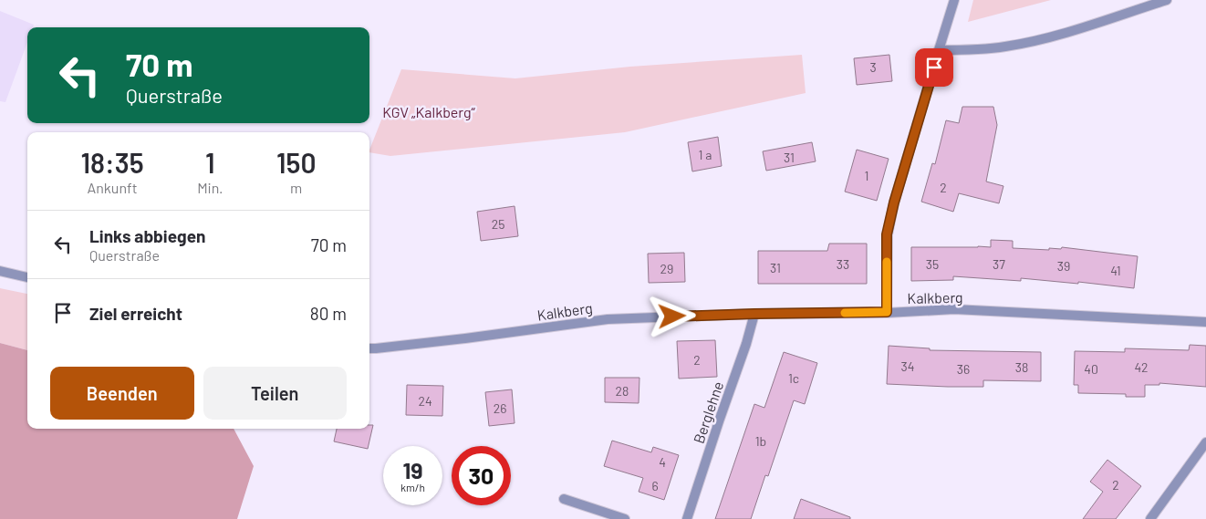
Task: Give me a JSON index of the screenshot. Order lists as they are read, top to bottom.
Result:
{
  "streets": {
    "street": ["Kalkberg", "Berglehne"]
  },
  "crossings": [
    ["Kalkberg", "Berglehne"]
  ],
  "parks": ["KGV „Kalkberg“"],
  "house_numbers": [
    "3",
    "1 a",
    "31",
    "1",
    "2",
    "25",
    "33",
    "35",
    "37",
    "39",
    "31",
    "29",
    "41",
    "2",
    "34",
    "38",
    "42",
    "36",
    "40",
    "1c",
    "28",
    "24",
    "26",
    "1b",
    "4",
    "2",
    "6"
  ],
  "page": {
    "turn": ["70 m", "Querstraße"],
    "eta": [
      "18:35",
      "Ankunft",
      "1",
      "Min.",
      "150",
      "m"
    ],
    "list": [
      {
        "name": "Links abbiegen",
        "note": "Querstraße",
        "value": "70 m"
      },
      {
        "name": "Ziel erreicht",
        "value": "80 m"
      }
    ],
    "buttons": ["Beenden", "Teilen"],
    "speed": "19 km/h",
    "limit": "30"
  }
}
